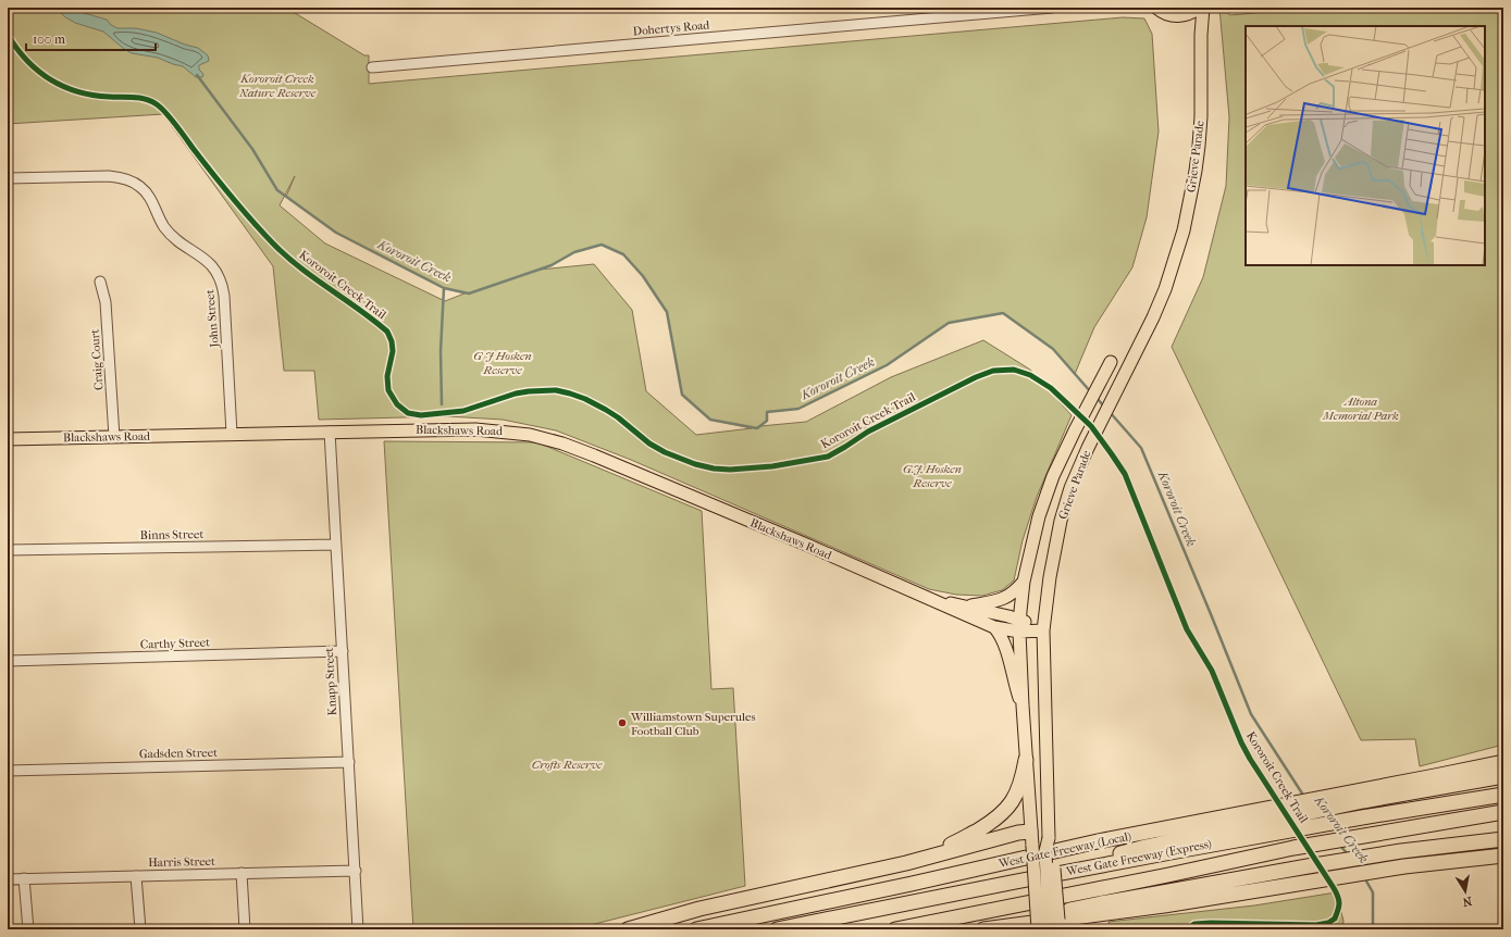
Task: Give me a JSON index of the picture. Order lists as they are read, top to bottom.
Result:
{
  "streets": {
    "highway": ["West Gate Freeway (Local)", "West Gate Freeway (Express)"],
    "main road": ["Grieve Parade", "Blackshaws Road"],
    "street": [
      "Dohertys Road",
      "John Street",
      "Craig Court",
      "Binns Street",
      "Carthy Street",
      "Knapp Street",
      "Gadsden Street",
      "Harris Street"
    ],
    "cycle path": ["Kororoit Creek Trail"]
  },
  "crossings": [
    ["Grieve Parade", "Blackshaws Road"],
    ["John Street", "Blackshaws Road"],
    ["Craig Court", "Blackshaws Road"],
    ["Blackshaws Road", "Knapp Street"],
    ["Binns Street", "Knapp Street"],
    ["Carthy Street", "Knapp Street"],
    ["Knapp Street", "Gadsden Street"],
    ["Knapp Street", "Harris Street"],
    ["West Gate Freeway (Local)", "West Gate Freeway (Express)"]
  ],
  "water": ["Kororoit Creek"],
  "parks": [
    "Kororoit Creek Nature Reserve",
    "G J Hosken Reserve",
    "Altona Memorial Park",
    "G.J. Hosken Reserve",
    "Crofts Reserve"
  ],
  "places": ["Williamstown Superules Football Club"],
  "scale_bar": "100 m",
  "north": "bottom"
}
